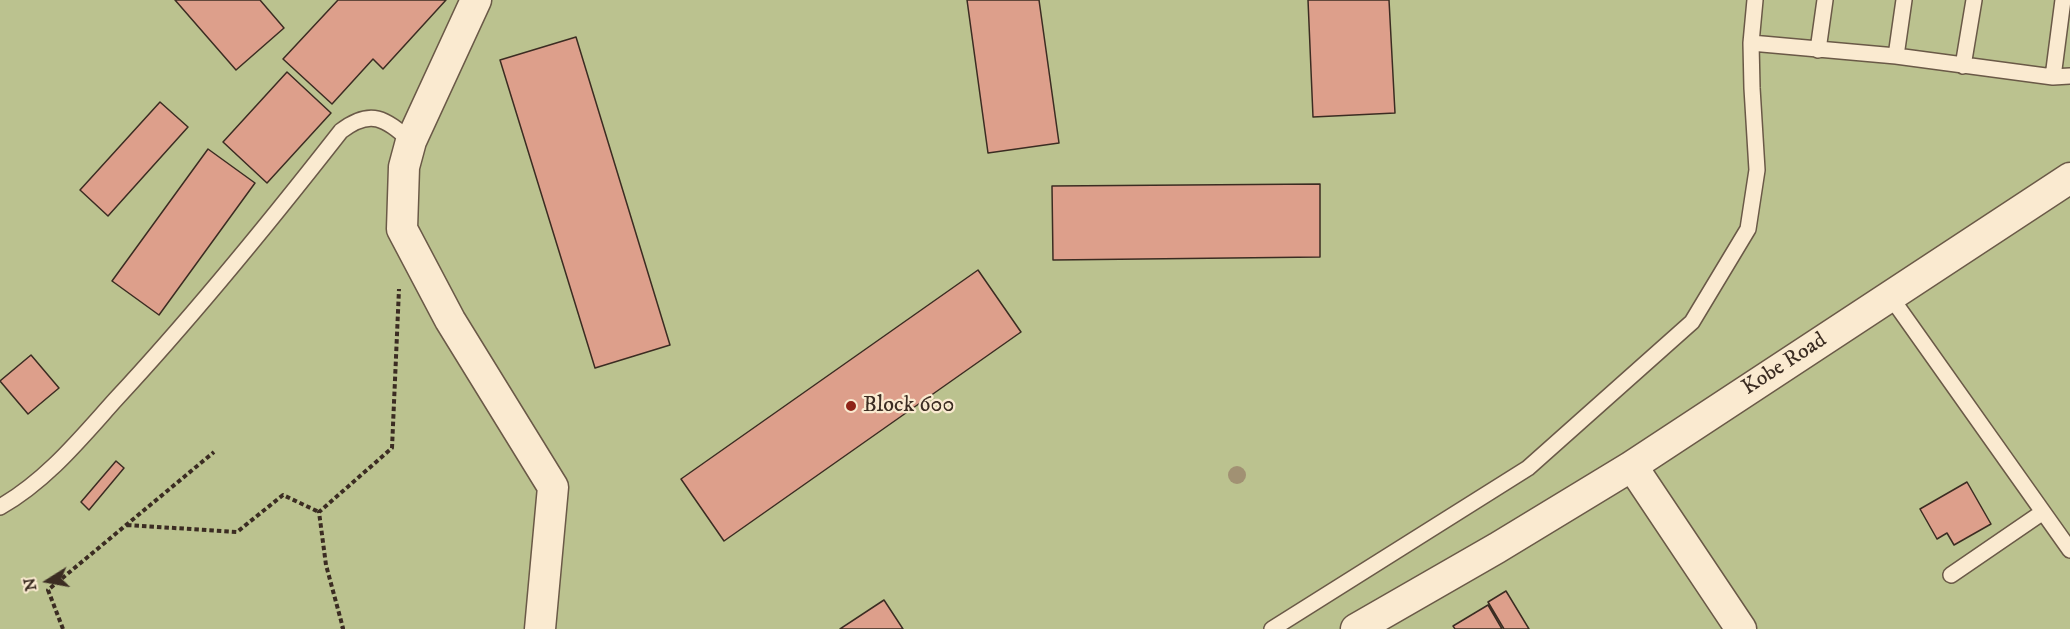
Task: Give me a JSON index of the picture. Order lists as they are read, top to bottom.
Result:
{
  "streets": {
    "street": ["Kobe Road"]
  },
  "places": ["Block 600"],
  "north": "left"
}
